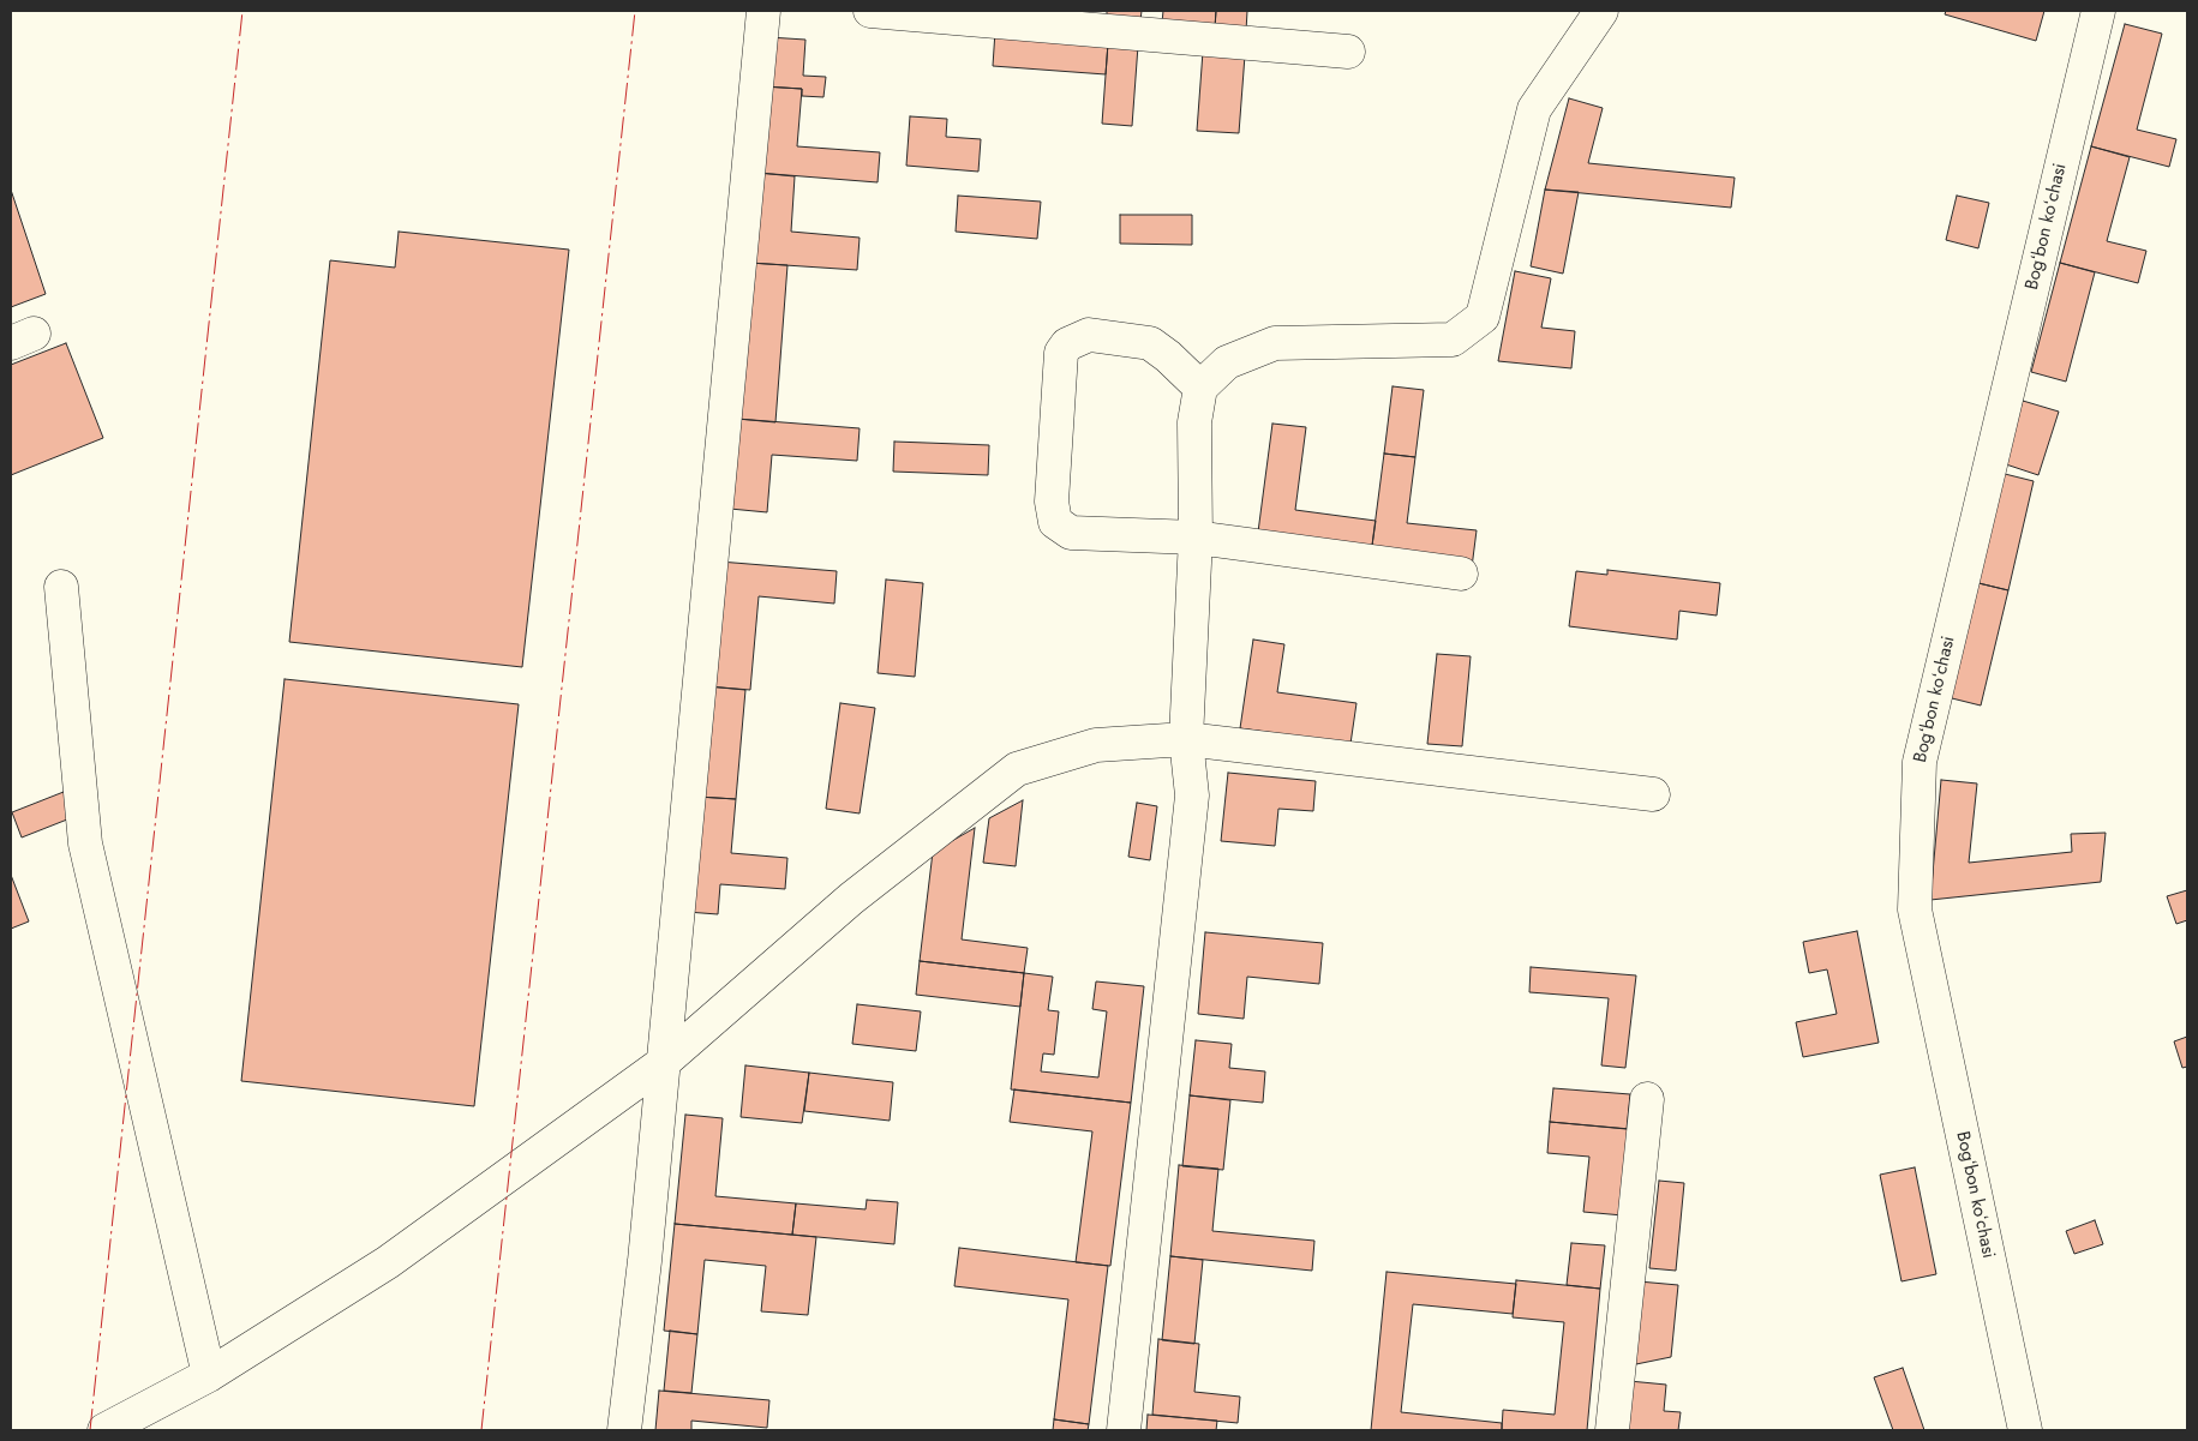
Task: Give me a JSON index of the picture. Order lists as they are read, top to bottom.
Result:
{
  "streets": {
    "street": ["Bogʻbon koʻchasi"]
  }
}
